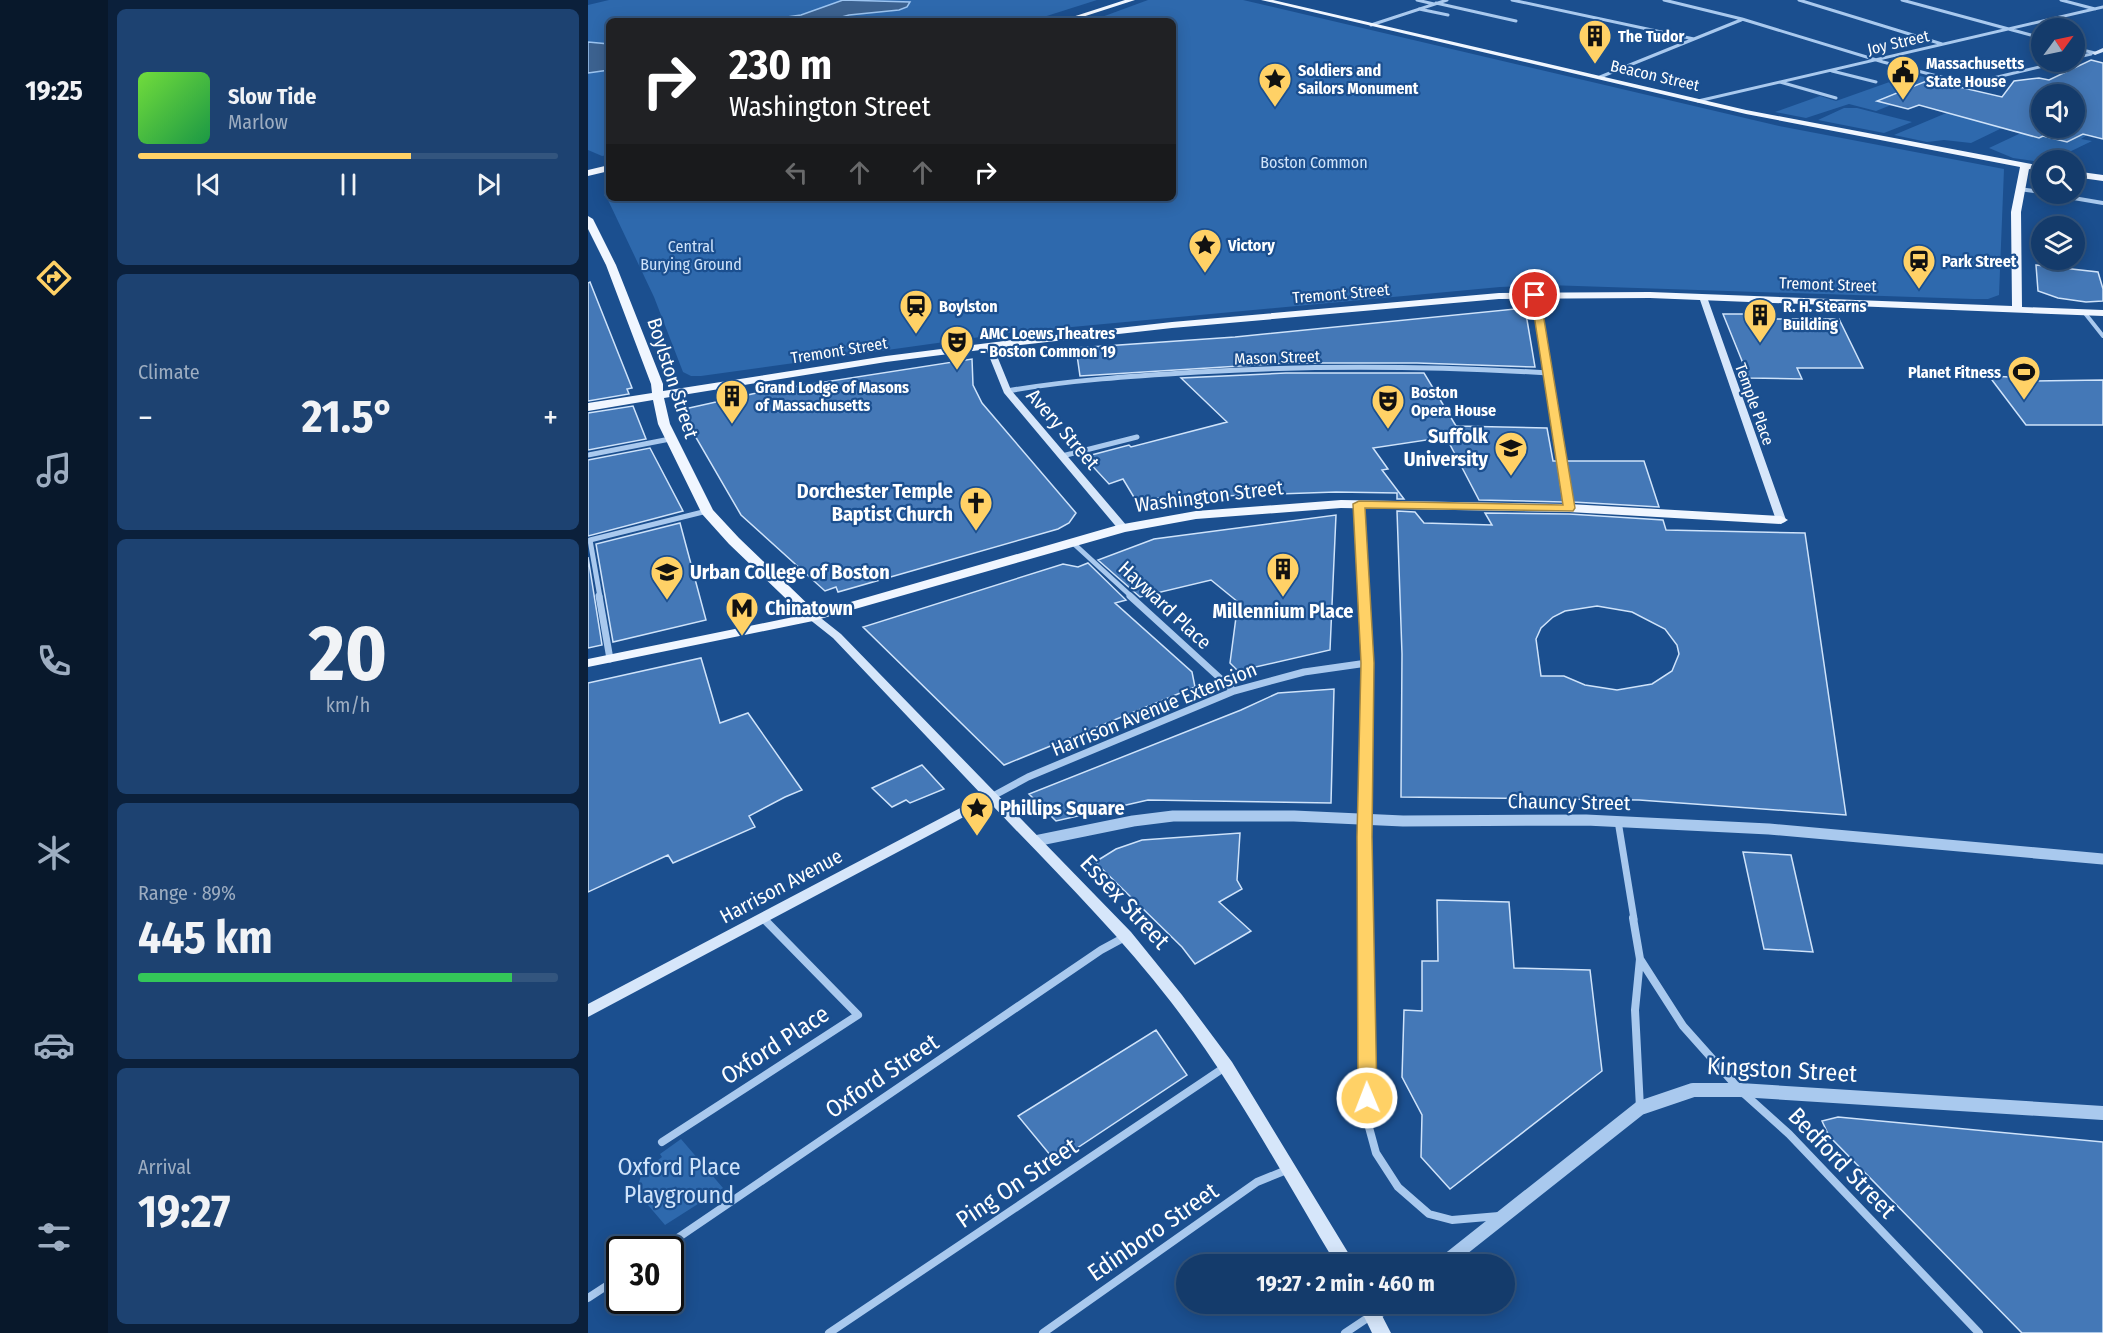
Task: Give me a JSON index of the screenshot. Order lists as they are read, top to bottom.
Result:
{
  "streets": {
    "main road": [
      "Beacon Street",
      "Tremont Street",
      "Boylston Street",
      "Temple Place",
      "Avery Street",
      "Washington Street",
      "Harrison Avenue",
      "Essex Street"
    ],
    "street": [
      "Joy Street",
      "Mason Street",
      "Hayward Place",
      "Harrison Avenue Extension",
      "Chauncy Street",
      "Oxford Place",
      "Kingston Street",
      "Oxford Street",
      "Bedford Street",
      "Ping On Street",
      "Edinboro Street"
    ]
  },
  "crossings": [
    ["Joy Street", "Beacon Street"],
    ["Tremont Street", "Boylston Street"],
    ["Tremont Street", "Temple Place"],
    ["Tremont Street", "Avery Street"],
    ["Mason Street", "Avery Street"],
    ["Boylston Street", "Washington Street"],
    ["Boylston Street", "Essex Street"],
    ["Temple Place", "Washington Street"],
    ["Avery Street", "Washington Street"],
    ["Washington Street", "Hayward Place"],
    ["Washington Street", "Essex Street"],
    ["Hayward Place", "Harrison Avenue Extension"],
    ["Harrison Avenue Extension", "Harrison Avenue"],
    ["Harrison Avenue Extension", "Essex Street"],
    ["Chauncy Street", "Essex Street"],
    ["Chauncy Street", "Bedford Street"],
    ["Harrison Avenue", "Essex Street"],
    ["Harrison Avenue", "Oxford Place"],
    ["Essex Street", "Oxford Street"],
    ["Essex Street", "Ping On Street"],
    ["Essex Street", "Edinboro Street"],
    ["Kingston Street", "Bedford Street"]
  ],
  "parks": ["Boston Common", "Central Burying Ground", "Oxford Place Playground"],
  "places": {
    "building": [
      "The Tudor",
      "R. H. Stearns Building",
      "Grand Lodge of Masons of Massachusetts",
      "Millennium Place"
    ],
    "public building": ["Massachusetts State House"],
    "place": ["Soldiers and Sailors Monument", "Victory", "Phillips Square"],
    "station": ["Park Street", "Boylston"],
    "theatre": ["AMC Loews Theatres - Boston Common 19", "Boston Opera House"],
    "sports": ["Planet Fitness"],
    "school or university": ["Suffolk University", "Urban College of Boston"],
    "church": ["Dorchester Temple Baptist Church"],
    "metro station": ["Chinatown"]
  },
  "north": "top right",
  "page": {
    "tabs": "19:25",
    "turn": ["230 m", "Washington Street"],
    "song": ["Slow Tide", "Marlow"],
    "tile": [
      "Climate",
      ["20", "km/h"],
      ["Range · 89%", "445 km"],
      ["Arrival", "19:27"]
    ],
    "heat": ["−", "21.5°", "+"],
    "limit": "30",
    "trip": "19:27 · 2 min · 460 m"
  }
}
